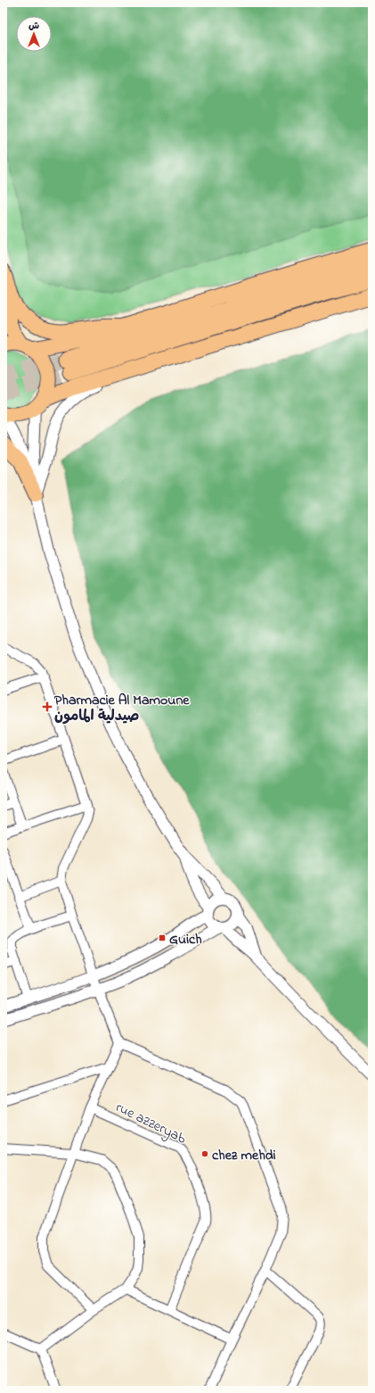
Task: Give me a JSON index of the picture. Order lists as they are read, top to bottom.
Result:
{
  "streets": {
    "street": ["rue azzeryab"]
  },
  "places": {
    "health": ["Pharmacie Al Mamoune صيدلية المامون"],
    "transit": ["Guich"],
    "other": ["chez mehdi"]
  },
  "north": "top"
}
